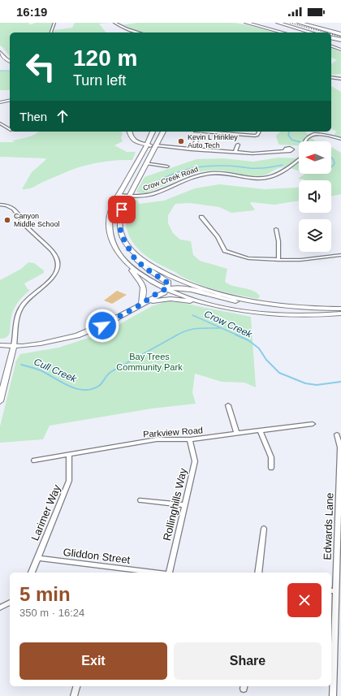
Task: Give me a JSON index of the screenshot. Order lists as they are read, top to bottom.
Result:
{
  "streets": {
    "street": [
      "Crow Creek Road",
      "Parkview Road",
      "Rollinghills Way",
      "Larimer Way",
      "Edwards Lane",
      "Gliddon Street"
    ]
  },
  "crossings": [
    ["Parkview Road", "Rollinghills Way"],
    ["Parkview Road", "Larimer Way"],
    ["Larimer Way", "Gliddon Street"]
  ],
  "water": ["Crow Creek", "Cull Creek"],
  "parks": ["Bay Trees Community Park"],
  "places": ["Kevin L Hinkley Auto Tech", "Canyon Middle School"],
  "north": "left",
  "page": {
    "status": "16:19",
    "turn": ["120 m", "Turn left"],
    "then": "Then",
    "heading": ["5 min", "350 m · 16:24"],
    "buttons": ["Exit", "Share"]
  }
}
